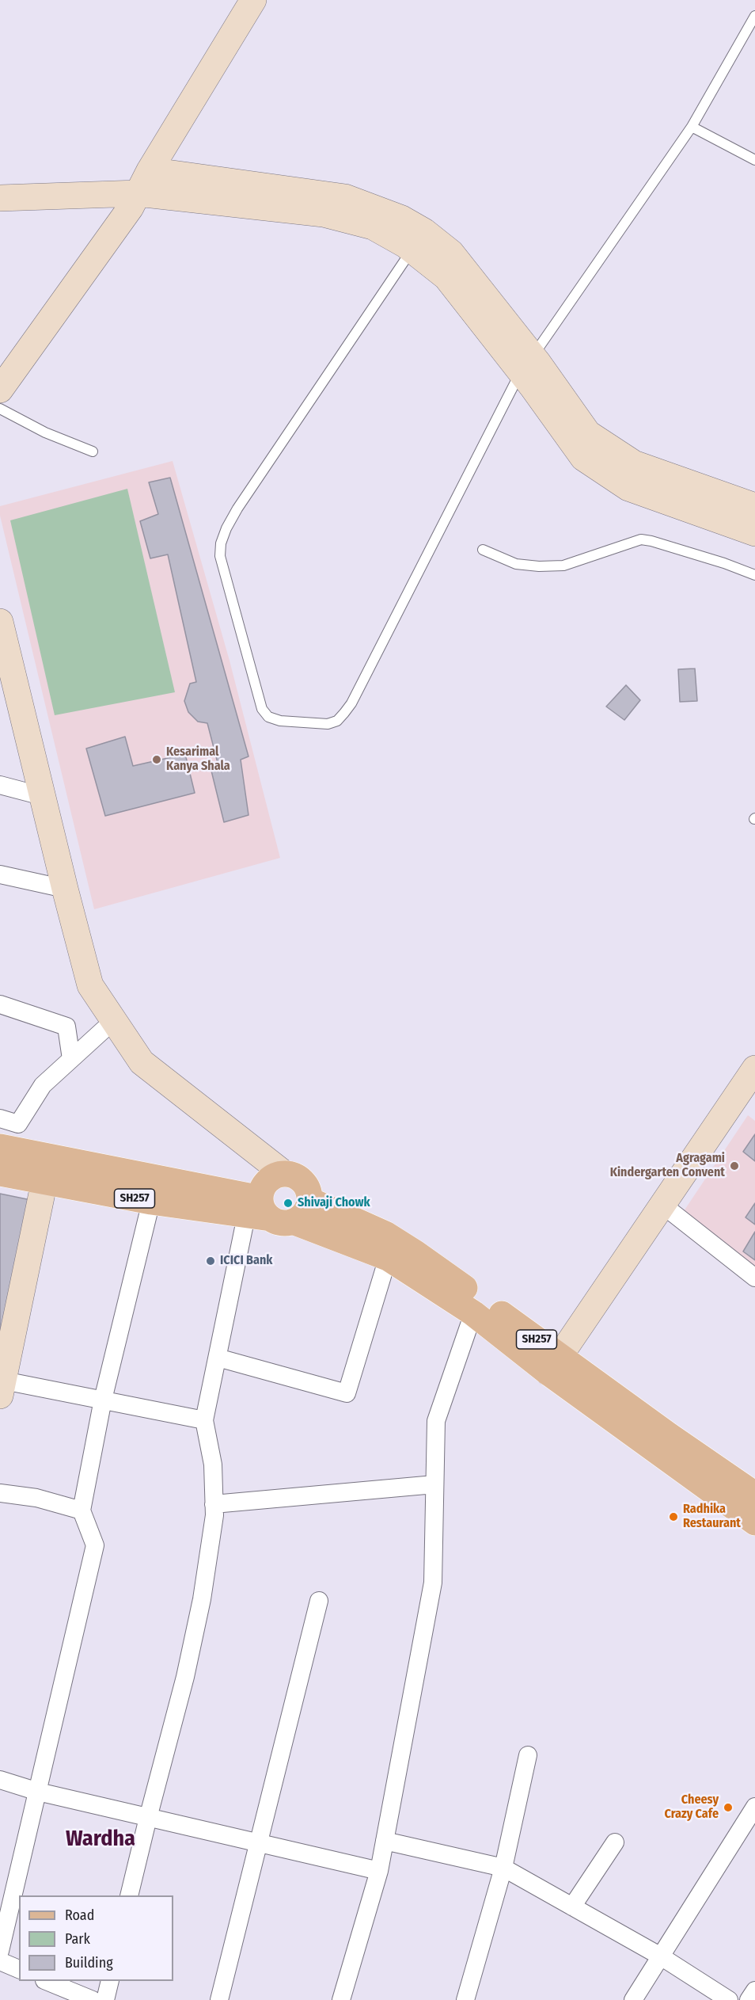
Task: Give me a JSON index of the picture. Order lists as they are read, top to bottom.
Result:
{
  "streets": {
    "main road": ["SH257"]
  },
  "districts": ["Wardha"],
  "places": [
    "Kesarimal Kanya Shala",
    "Agragami Kindergarten Convent",
    "Shivaji Chowk",
    "ICICI Bank",
    "Radhika Restaurant",
    "Cheesy Crazy Cafe"
  ],
  "legend": ["Road", "Park", "Building"]
}
